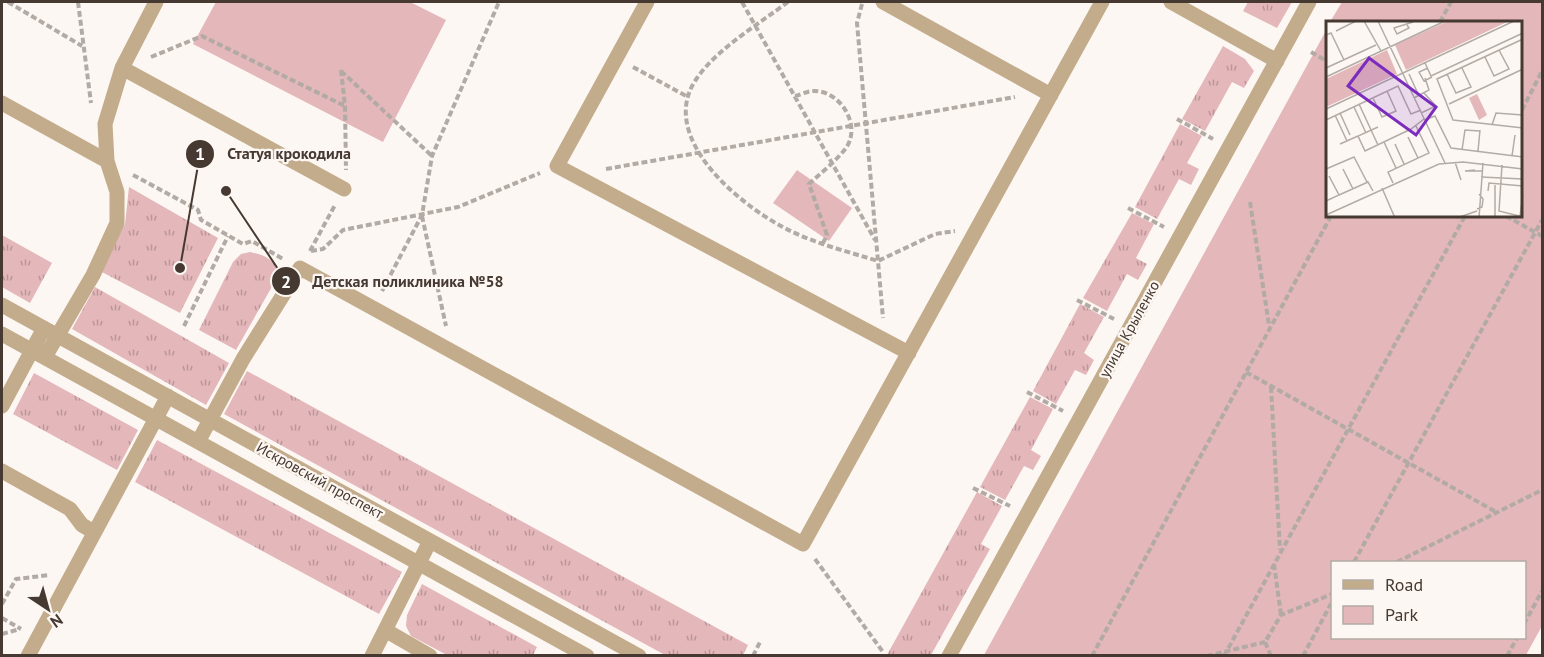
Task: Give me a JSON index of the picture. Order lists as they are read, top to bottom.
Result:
{
  "streets": {
    "street": ["улица Крыленко", "Искровский проспект"]
  },
  "places": ["Детская поликлиника №58", "Статуя крокодила"],
  "legend": ["Road", "Park"],
  "north": "bottom right"
}
